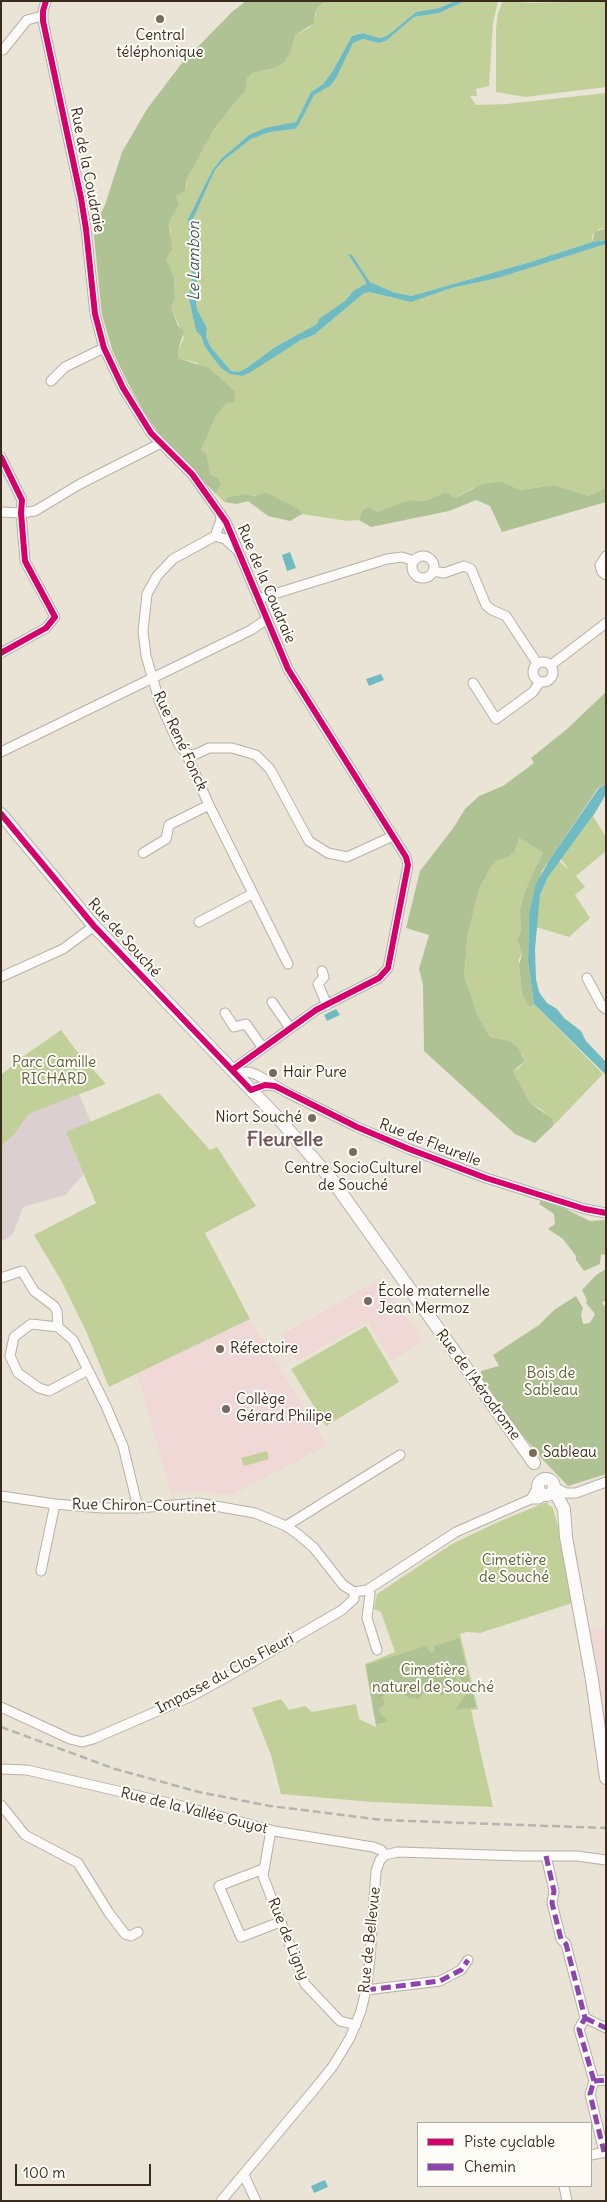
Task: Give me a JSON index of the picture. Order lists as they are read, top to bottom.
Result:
{
  "streets": {
    "street": [
      "Rue de la Coudraie",
      "Rue René Fonck",
      "Rue de Souché",
      "Rue de Fleurelle",
      "Rue de l'Aérodrome",
      "Rue Chiron-Courtinet",
      "Impasse du Clos Fleuri",
      "Rue de la Vallée Guyot",
      "Rue de Ligny",
      "Rue de Bellevue"
    ]
  },
  "crossings": [
    ["Rue de la Coudraie", "Rue René Fonck"],
    ["Rue de la Coudraie", "Rue de Souché"],
    ["Rue de la Coudraie", "Rue de Fleurelle"],
    ["Rue de la Coudraie", "Rue de l'Aérodrome"],
    ["Rue de Souché", "Rue de Fleurelle"],
    ["Rue de Souché", "Rue de l'Aérodrome"],
    ["Rue de Fleurelle", "Rue de l'Aérodrome"],
    ["Rue Chiron-Courtinet", "Impasse du Clos Fleuri"],
    ["Rue de la Vallée Guyot", "Rue de Ligny"],
    ["Rue de la Vallée Guyot", "Rue de Bellevue"],
    ["Rue de Ligny", "Rue de Bellevue"]
  ],
  "districts": ["Fleurelle"],
  "water": ["Le Lambon"],
  "parks": [
    "Parc Camille RICHARD",
    "Bois de Sableau",
    "Cimetière de Souché",
    "Cimetière naturel de Souché"
  ],
  "places": [
    "Central téléphonique",
    "Hair Pure",
    "Niort Souché",
    "Centre SocioCulturel de Souché",
    "École maternelle Jean Mermoz",
    "Réfectoire",
    "Collège Gérard Philipe",
    "Sableau"
  ],
  "legend": ["Piste cyclable", "Chemin"],
  "scale_bar": "100 m"
}
